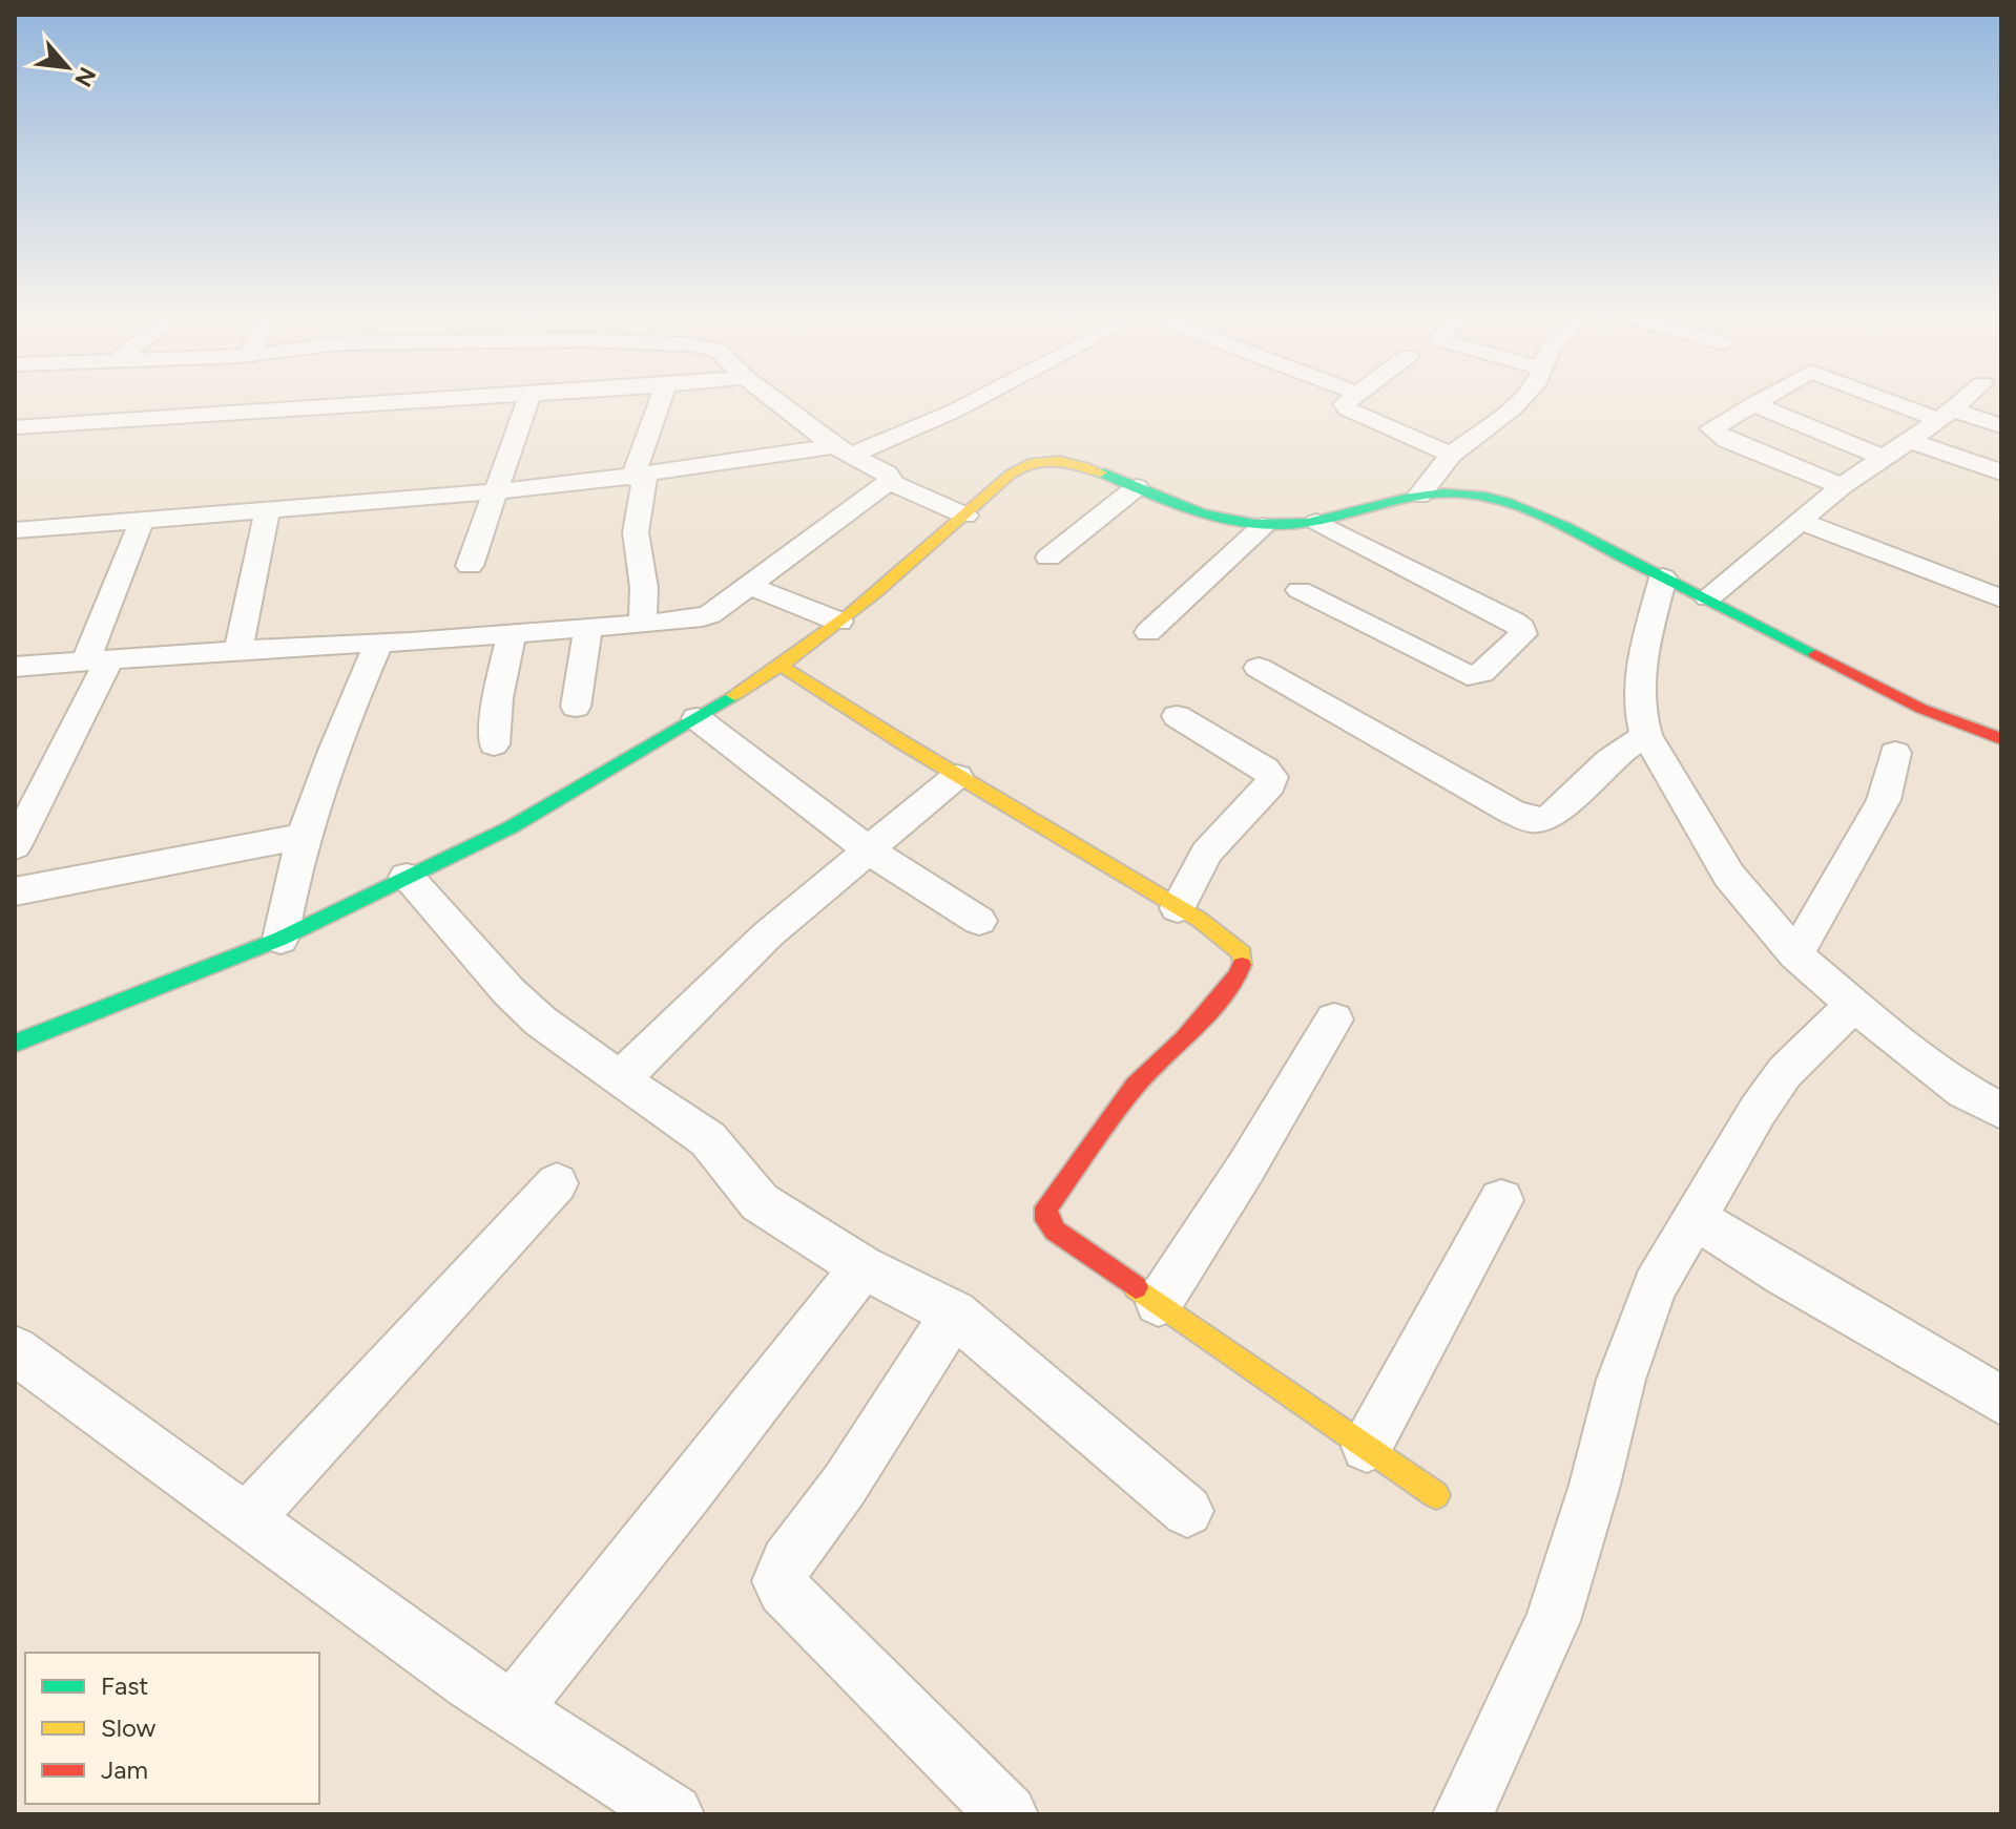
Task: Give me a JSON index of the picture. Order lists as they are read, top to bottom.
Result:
{
  "legend": ["Fast", "Slow", "Jam"],
  "north": "bottom right"
}
